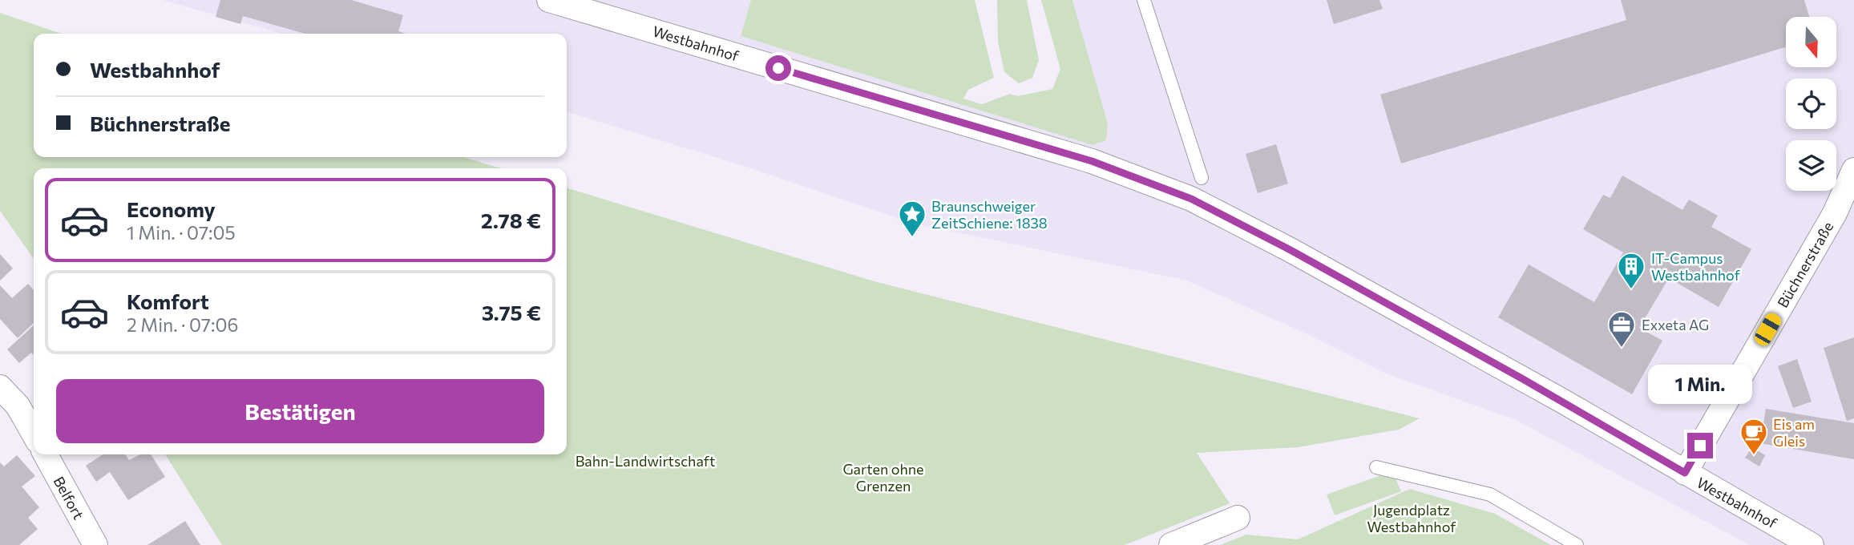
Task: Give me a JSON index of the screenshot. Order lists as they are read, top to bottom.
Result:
{
  "streets": {
    "street": ["Westbahnhof", "Büchnerstraße", "Belfort"]
  },
  "crossings": [
    ["Westbahnhof", "Büchnerstraße"]
  ],
  "parks": ["Bahn-Landwirtschaft", "Garten ohne Grenzen", "Jugendplatz Westbahnhof"],
  "places": {
    "place": ["Braunschweiger ZeitSchiene: 1838"],
    "building": ["IT-Campus Westbahnhof"],
    "office": ["Exxeta AG"],
    "cafe": ["Eis am Gleis"]
  },
  "north": "bottom",
  "page": {
    "banner": ["Westbahnhof", "Büchnerstraße"],
    "list": [
      {
        "name": "Economy",
        "note": "1 Min. · 07:05",
        "value": "2.78 €"
      },
      {
        "name": "Komfort",
        "note": "2 Min. · 07:06",
        "value": "3.75 €"
      }
    ],
    "bubble": "1 Min.",
    "buttons": "Bestätigen"
  }
}
